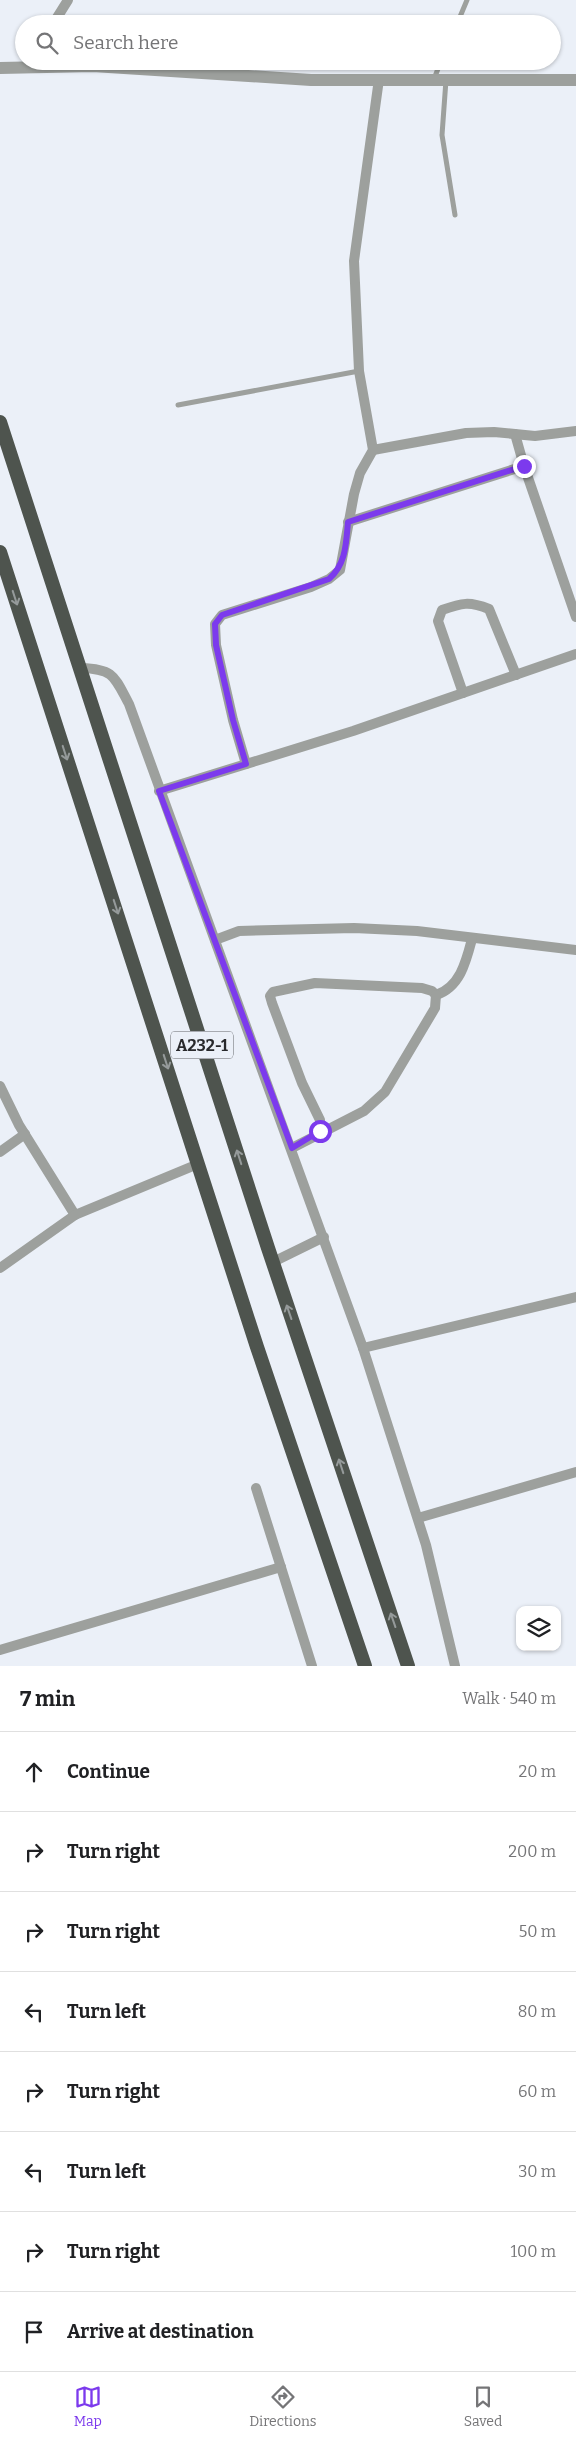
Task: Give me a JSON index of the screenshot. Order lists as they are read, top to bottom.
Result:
{
  "streets": {
    "highway": ["A232-1"]
  },
  "page": {
    "search": "Search here",
    "heading": ["7 min", "Walk · 540 m"],
    "list": [
      ["Continue", "20 m"],
      ["Turn right", "200 m"],
      ["Turn right", "50 m"],
      ["Turn left", "80 m"],
      ["Turn right", "60 m"],
      ["Turn left", "30 m"],
      ["Turn right", "100 m"],
      "Arrive at destination"
    ],
    "nav": ["Map", "Directions", "Saved"]
  }
}
